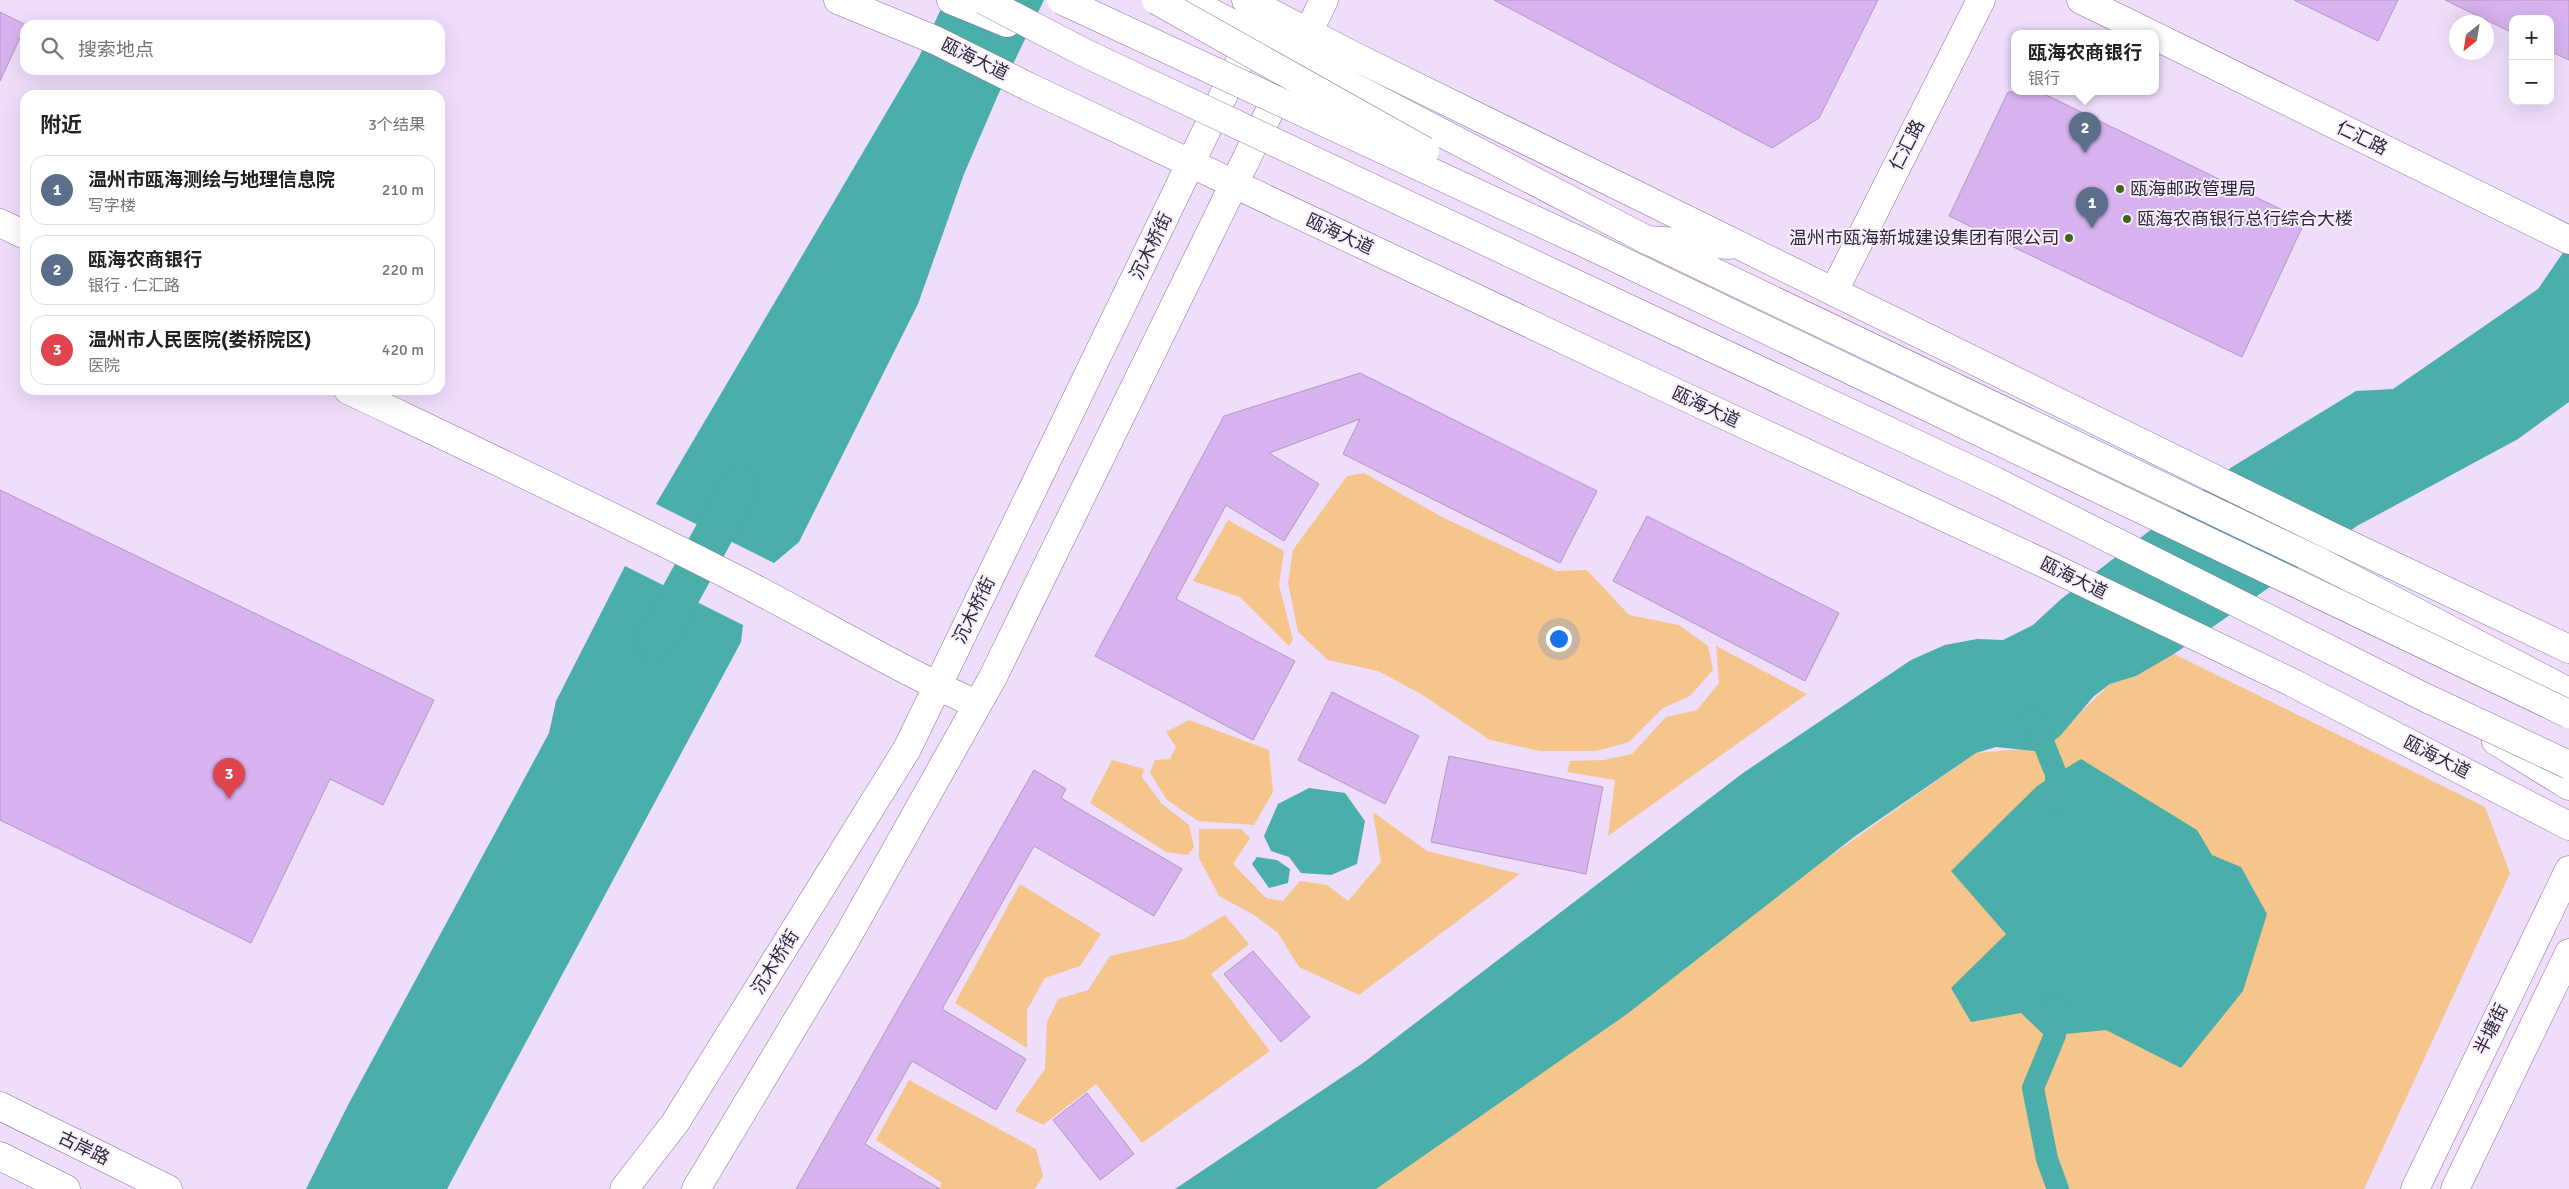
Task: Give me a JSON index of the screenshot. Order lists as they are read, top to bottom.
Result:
{
  "streets": {
    "main road": [
      "瓯海大道",
      "仁汇路",
      "沉木桥街",
      "半塘街",
      "古岸路"
    ]
  },
  "crossings": [
    ["瓯海大道", "沉木桥街"]
  ],
  "places": ["瓯海邮政管理局", "瓯海农商银行总行综合大楼", "温州市瓯海新城建设集团有限公司"],
  "north": "bottom left",
  "page": {
    "map_buttons": ["+", "−"],
    "search": "搜索地点",
    "popup": ["瓯海农商银行", "银行"],
    "heading": ["附近", "3个结果"],
    "pins": ["2", "1", "3"],
    "list": [
      {
        "mark": "1",
        "name": "温州市瓯海测绘与地理信息院",
        "note": "写字楼",
        "value": "210 m"
      },
      {
        "mark": "2",
        "name": "瓯海农商银行",
        "note": "银行 · 仁汇路",
        "value": "220 m"
      },
      {
        "mark": "3",
        "name": "温州市人民医院(娄桥院区)",
        "note": "医院",
        "value": "420 m"
      }
    ]
  }
}
